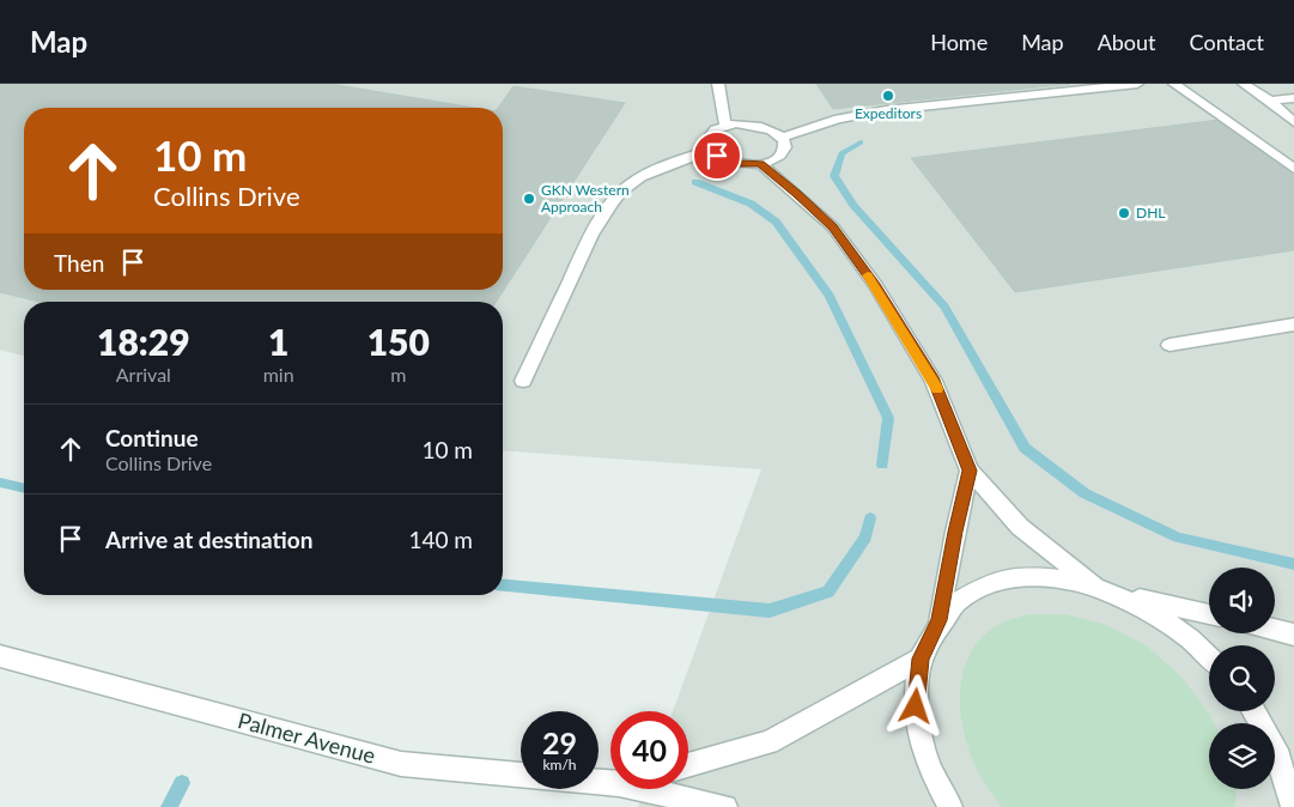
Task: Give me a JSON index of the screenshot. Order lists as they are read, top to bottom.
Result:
{
  "streets": {
    "street": ["Palmer Avenue"]
  },
  "places": ["Expeditors", "GKN Western Approach", "DHL"],
  "page": {
    "header": "Map",
    "nav": [
      "Home",
      "Map",
      "About",
      "Contact"
    ],
    "turn": ["10 m", "Collins Drive"],
    "then": "Then",
    "eta": [
      "18:29",
      "Arrival",
      "1",
      "min",
      "150",
      "m"
    ],
    "list": [
      {
        "name": "Continue",
        "note": "Collins Drive",
        "value": "10 m"
      },
      {
        "name": "Arrive at destination",
        "value": "140 m"
      }
    ],
    "speed": "29 km/h",
    "limit": "40"
  }
}
